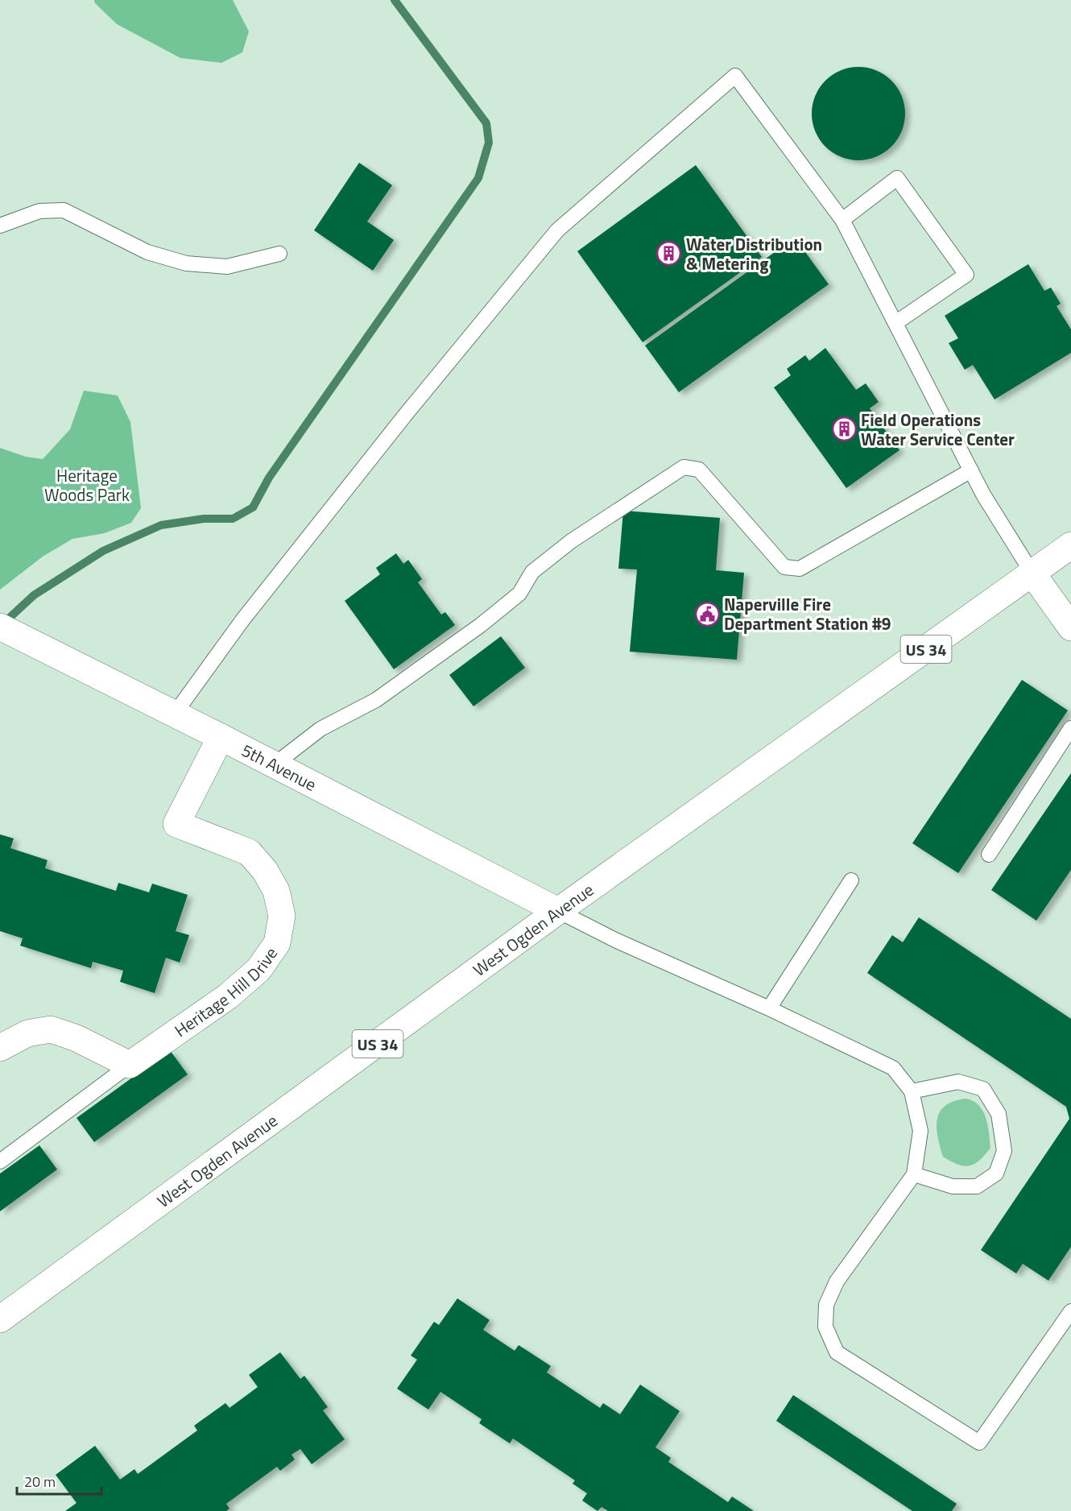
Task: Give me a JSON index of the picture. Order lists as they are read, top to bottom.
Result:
{
  "streets": {
    "main road": [
      "US 34",
      "5th Avenue",
      "West Ogden Avenue",
      "Heritage Hill Drive"
    ]
  },
  "crossings": [
    ["5th Avenue", "West Ogden Avenue"],
    ["5th Avenue", "Heritage Hill Drive"]
  ],
  "parks": ["Heritage Woods Park"],
  "places": {
    "building": ["Water Distribution & Metering", "Field Operations Water Service Center"],
    "public building": ["Naperville Fire Department Station #9"]
  },
  "scale_bar": "20 m"
}
